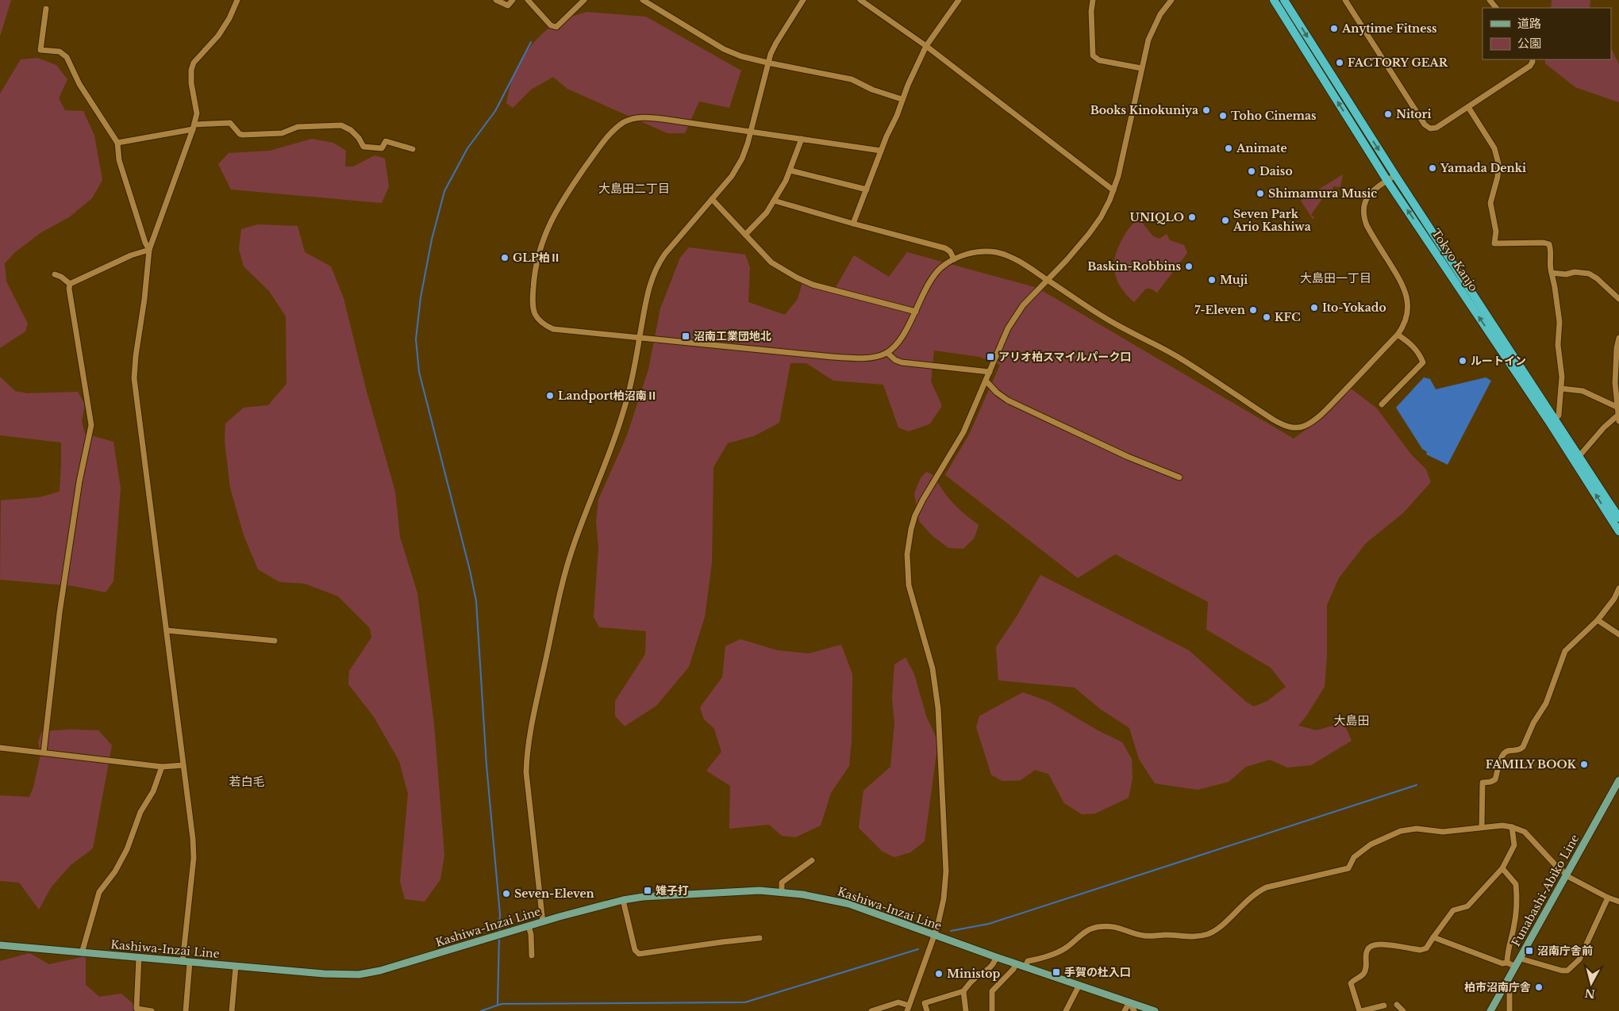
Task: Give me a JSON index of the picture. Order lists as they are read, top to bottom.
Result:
{
  "streets": {
    "highway": ["Tokyo Kanjo"],
    "main road": ["Funabashi-Abiko Line", "Kashiwa-Inzai Line"]
  },
  "districts": [
    "大島田二丁目",
    "大島田一丁目",
    "大島田",
    "若白毛"
  ],
  "places": {
    "other": [
      "Anytime Fitness",
      "FACTORY GEAR",
      "Books Kinokuniya",
      "Nitori",
      "Toho Cinemas",
      "Animate",
      "Yamada Denki",
      "Daiso",
      "Shimamura Music",
      "UNIQLO",
      "Seven Park Ario Kashiwa",
      "GLP柏Ⅱ",
      "Baskin-Robbins",
      "Muji",
      "Ito-Yokado",
      "7-Eleven",
      "KFC",
      "ルートイン",
      "Landport柏沼南Ⅱ",
      "FAMILY BOOK",
      "Seven-Eleven",
      "Ministop",
      "柏市沼南庁舎"
    ],
    "transit": [
      "沼南工業団地北",
      "アリオ柏スマイルパーク口",
      "雉子打",
      "沼南庁舎前",
      "手賀の杜入口"
    ]
  },
  "legend": ["道路", "公園"],
  "north": "bottom"
}
